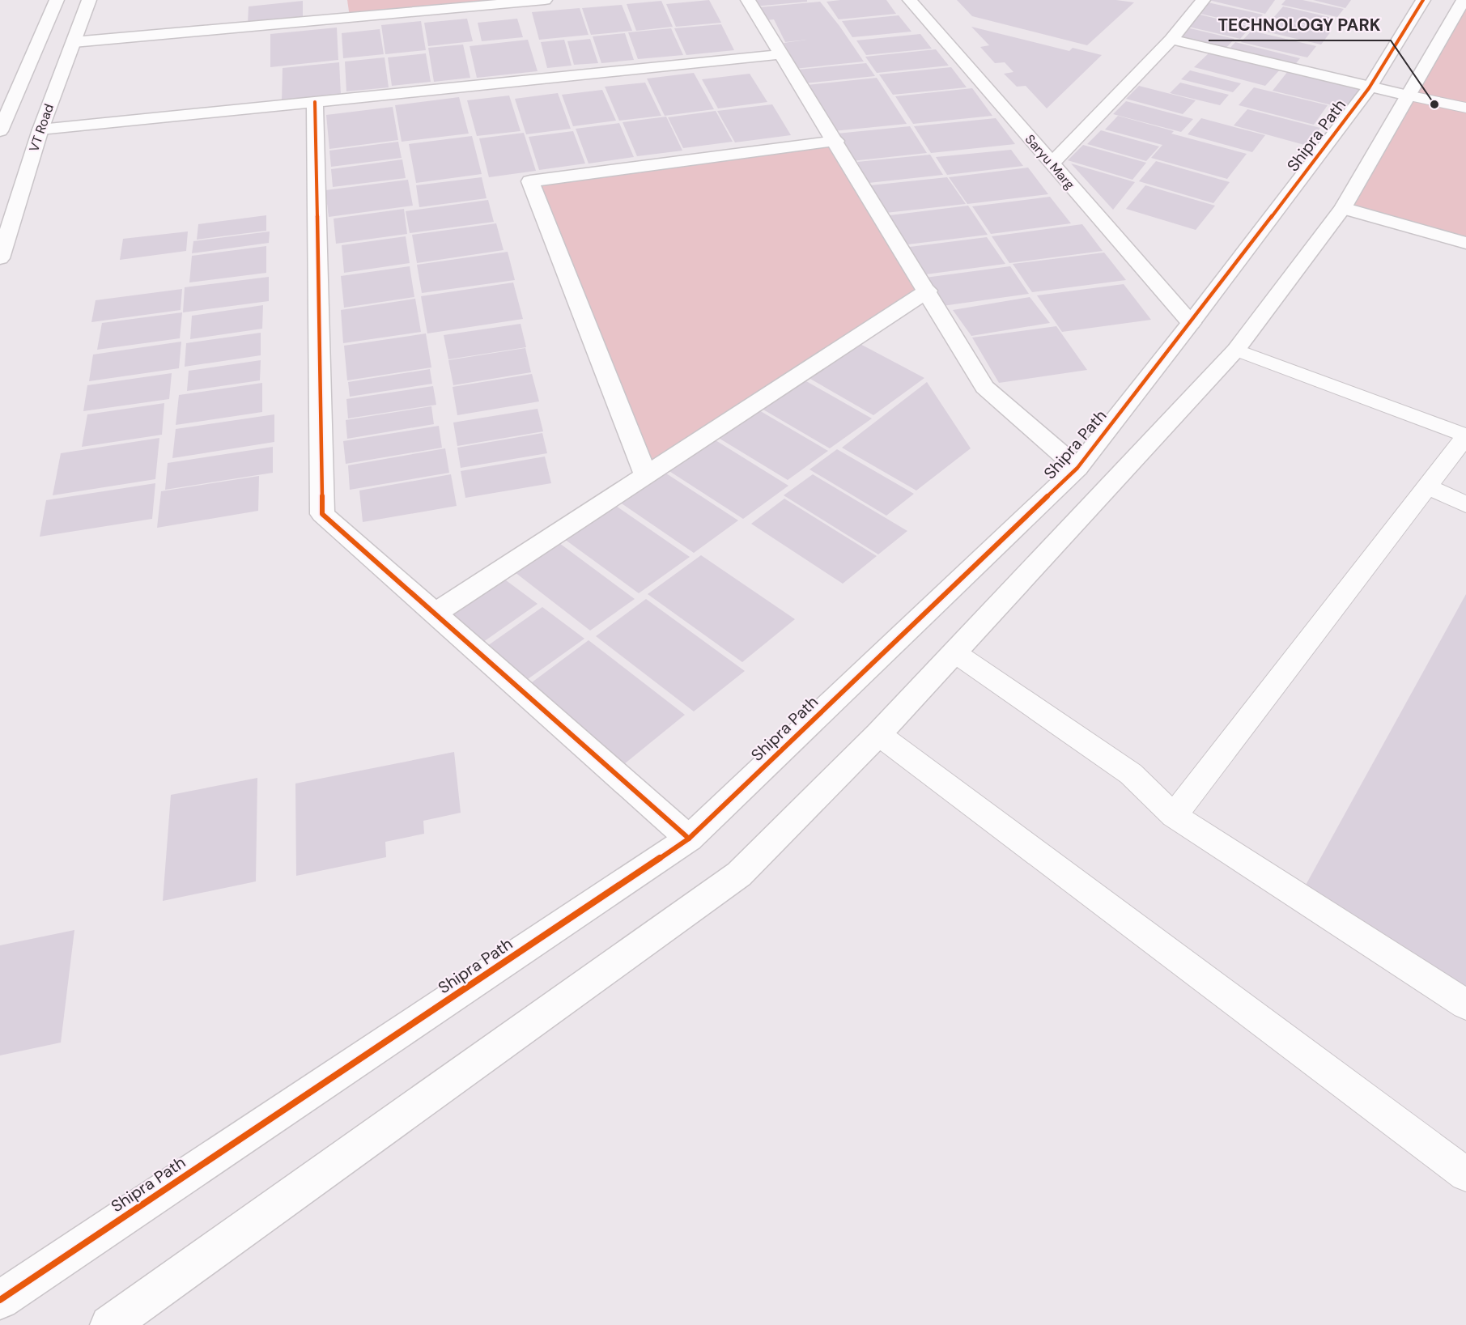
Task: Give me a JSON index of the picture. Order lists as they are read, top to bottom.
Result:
{
  "streets": {
    "street": ["VT Road", "Shipra Path", "Saryu Marg"]
  },
  "crossings": [
    ["Shipra Path", "Saryu Marg"]
  ],
  "places": ["TECHNOLOGY PARK"]
}
